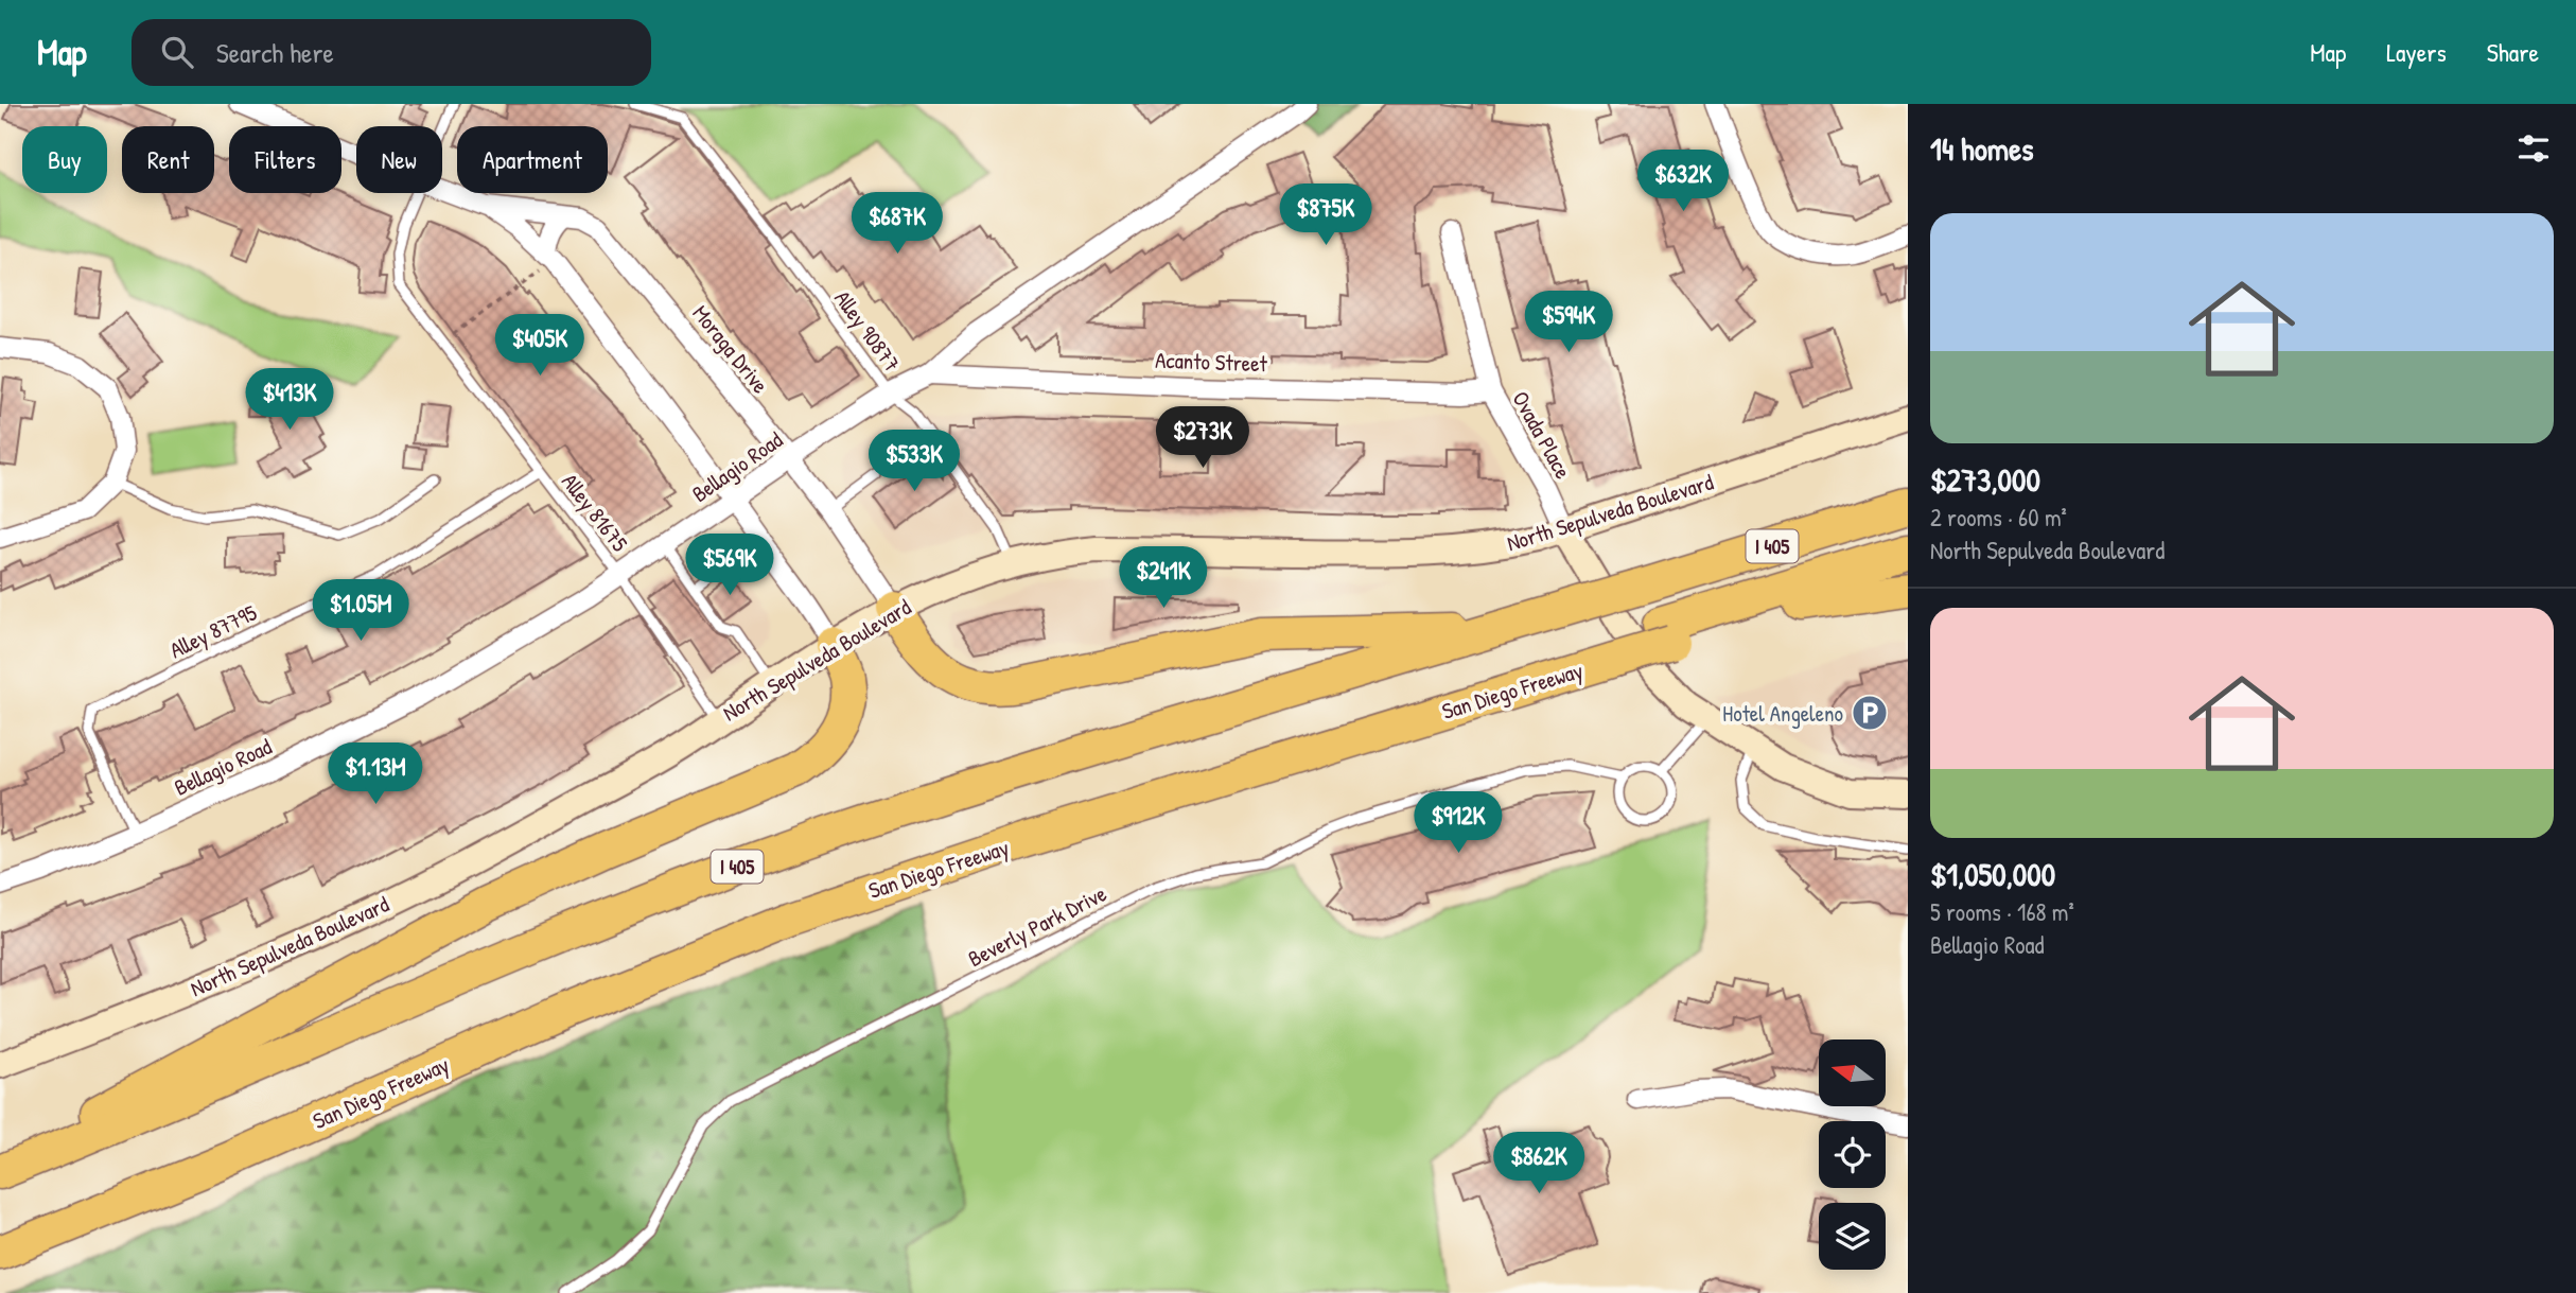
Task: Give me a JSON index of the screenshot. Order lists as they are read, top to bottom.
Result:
{
  "streets": {
    "highway": ["I 405", "San Diego Freeway"],
    "main road": ["North Sepulveda Boulevard"],
    "street": [
      "Moraga Drive",
      "Acanto Street",
      "Ovada Place",
      "Bellagio Road"
    ],
    "lane": [
      "Alley 90877",
      "Alley 81675",
      "Alley 87795",
      "Beverly Park Drive"
    ]
  },
  "crossings": [
    ["Alley 90877", "Bellagio Road"],
    ["Alley 90877", "North Sepulveda Boulevard"],
    ["Moraga Drive", "Bellagio Road"],
    ["Moraga Drive", "North Sepulveda Boulevard"],
    ["Acanto Street", "Ovada Place"],
    ["Acanto Street", "Bellagio Road"],
    ["Ovada Place", "North Sepulveda Boulevard"],
    ["Bellagio Road", "Alley 81675"],
    ["Bellagio Road", "Alley 87795"],
    ["Alley 81675", "North Sepulveda Boulevard"],
    ["Alley 81675", "Alley 87795"]
  ],
  "places": {
    "parking": ["Hotel Angeleno"]
  },
  "north": "left",
  "page": {
    "header": "Map",
    "search": "Search here",
    "nav": ["Map", "Layers", "Share"],
    "heading": "14 homes",
    "chip": [
      "Buy",
      "Rent",
      "Filters",
      "New",
      "Apartment"
    ],
    "price": [
      "$632K",
      "$875K",
      "$687K",
      "$594K",
      "$405K",
      "$413K",
      "$273K",
      "$533K",
      "$569K",
      "$241K",
      "$1.05M",
      "$1.13M",
      "$912K",
      "$862K"
    ],
    "list": [
      {
        "name": "$273,000",
        "note": "2 rooms · 60 m² · North Sepulveda Boulevard"
      },
      {
        "name": "$1,050,000",
        "note": "5 rooms · 168 m² · Bellagio Road"
      }
    ]
  }
}
